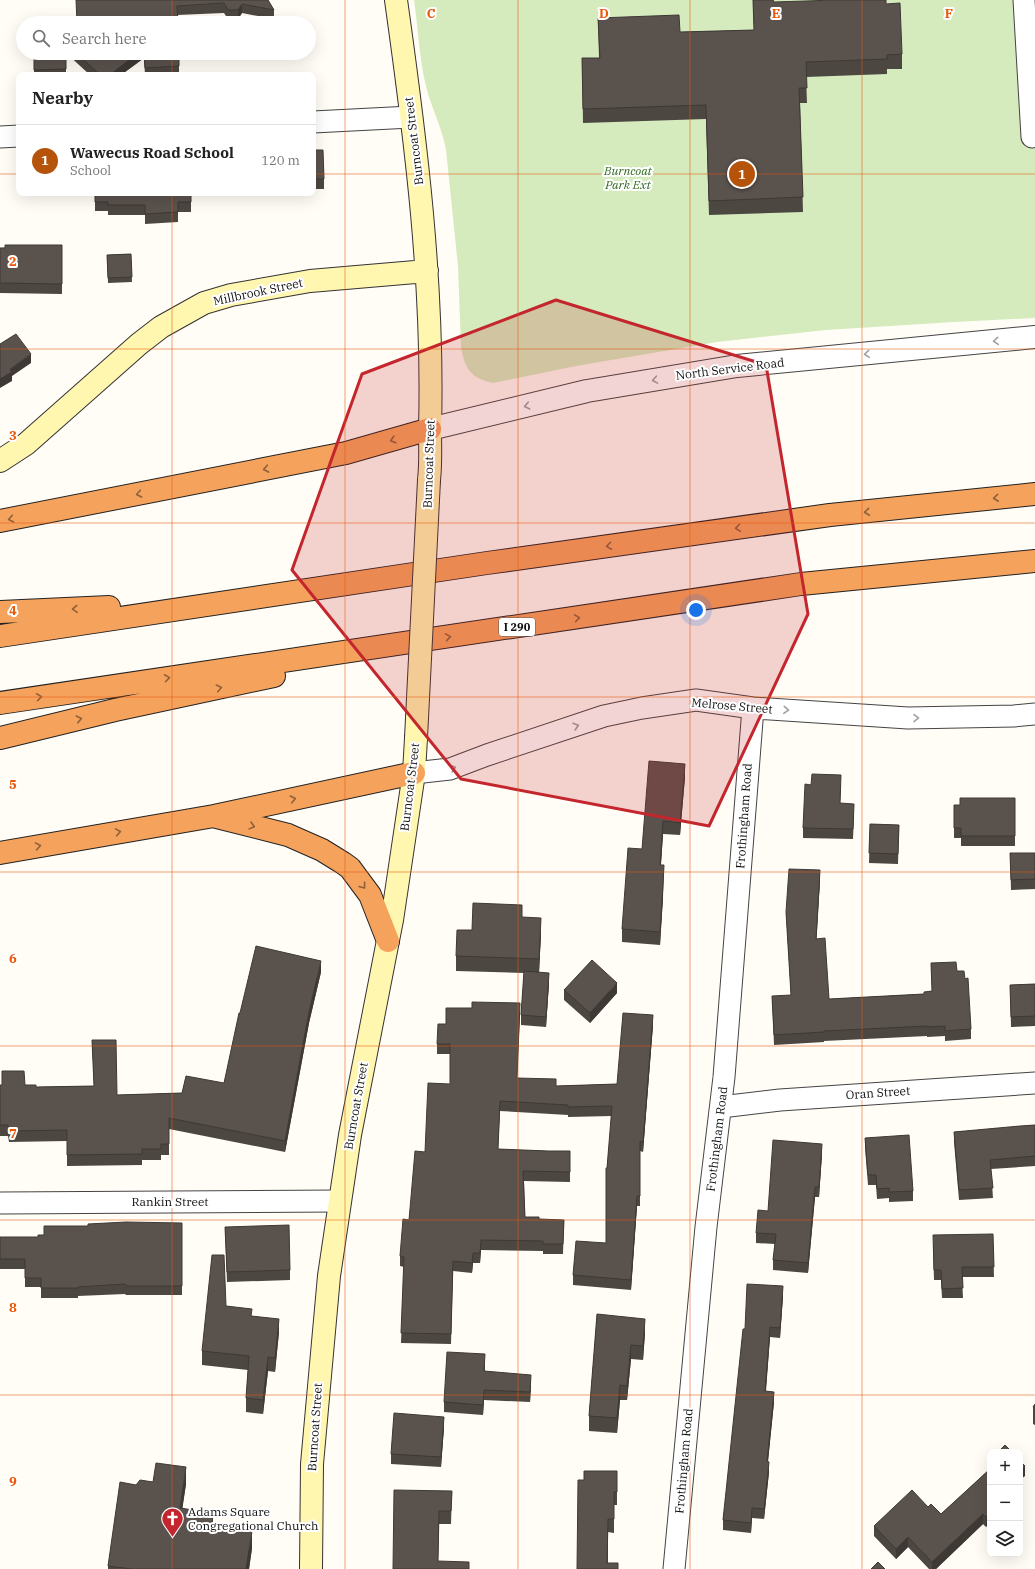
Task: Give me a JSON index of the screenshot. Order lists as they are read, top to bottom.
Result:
{
  "streets": {
    "highway": ["I 290"],
    "main road": ["Burncoat Street", "Millbrook Street"],
    "street": [
      "North Service Road",
      "Melrose Street",
      "Frothingham Road",
      "Oran Street",
      "Rankin Street"
    ]
  },
  "crossings": [
    ["Burncoat Street", "Millbrook Street"],
    ["Burncoat Street", "North Service Road"],
    ["Burncoat Street", "Melrose Street"],
    ["Burncoat Street", "Rankin Street"],
    ["Melrose Street", "Frothingham Road"],
    ["Frothingham Road", "Oran Street"]
  ],
  "one_way": ["North Service Road", "Melrose Street"],
  "parks": ["Burncoat Park Ext"],
  "places": {
    "church": ["Adams Square Congregational Church"]
  },
  "page": {
    "search": "Search here",
    "heading": "Nearby",
    "list": [
      {
        "mark": "1",
        "name": "Wawecus Road School",
        "note": "School",
        "value": "120 m"
      }
    ],
    "pins": "1",
    "map_buttons": ["+", "−"]
  },
  "grid": {
    "columns": [
      "C",
      "D",
      "E",
      "F"
    ],
    "rows": [
      "2",
      "3",
      "4",
      "5",
      "6",
      "7",
      "8",
      "9"
    ]
  }
}
